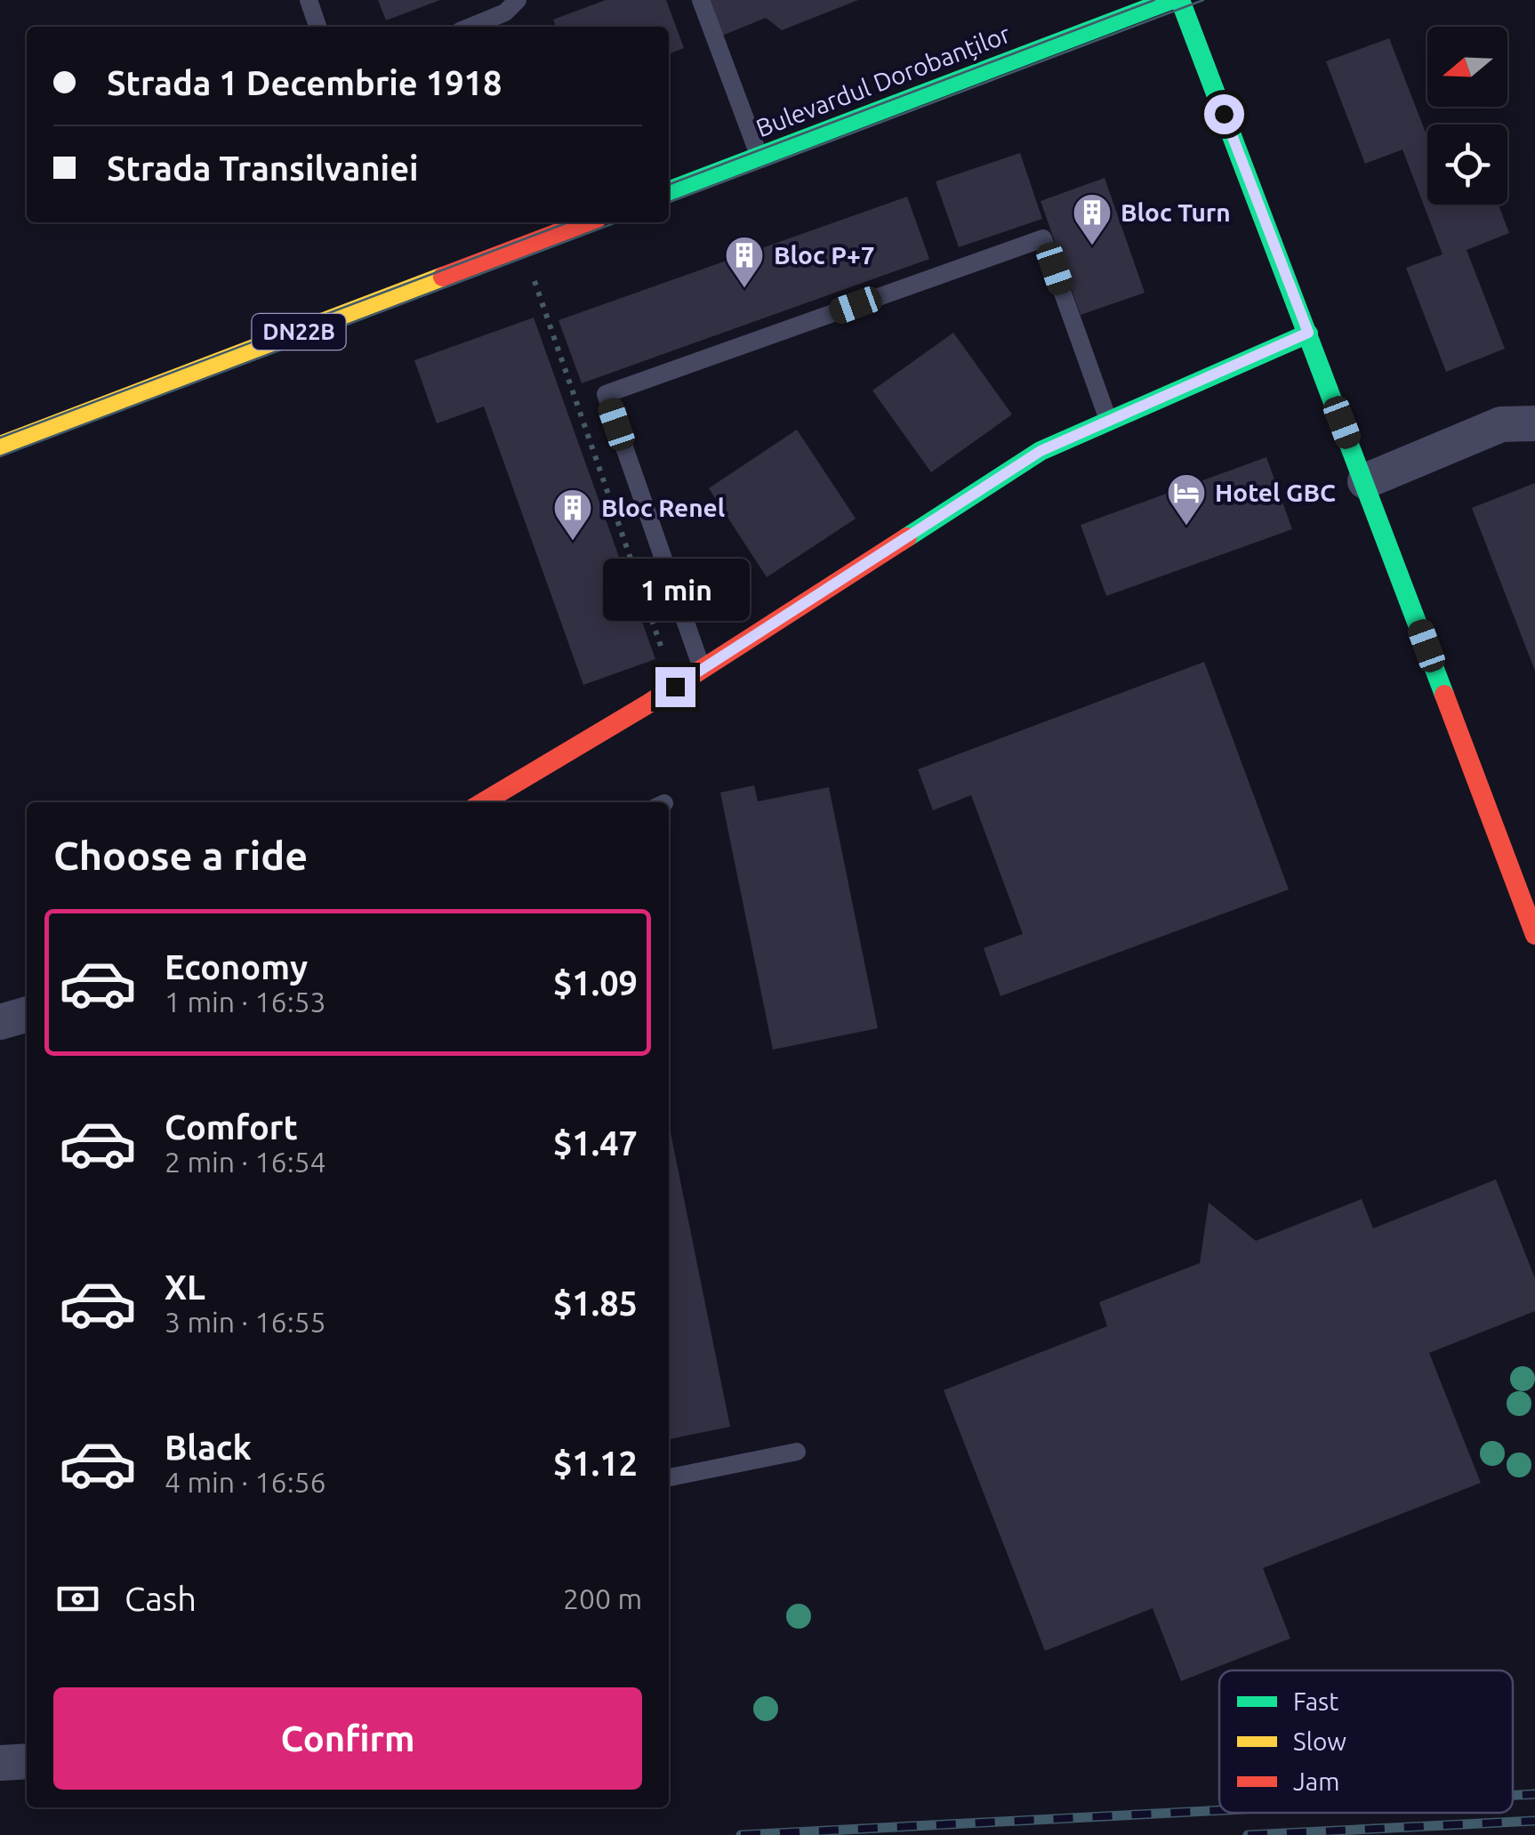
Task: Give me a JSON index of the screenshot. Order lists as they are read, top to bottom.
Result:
{
  "streets": {
    "main road": ["Bulevardul Dorobanților", "DN22B"]
  },
  "places": {
    "building": ["Bloc Turn", "Bloc P+7", "Bloc Renel"],
    "hotel": ["Hotel GBC"]
  },
  "legend": ["Fast", "Slow", "Jam"],
  "north": "left",
  "page": {
    "banner": ["Strada 1 Decembrie 1918", "Strada Transilvaniei"],
    "bubble": "1 min",
    "heading": "Choose a ride",
    "list": [
      {
        "name": "Economy",
        "note": "1 min · 16:53",
        "value": "$1.09"
      },
      {
        "name": "Comfort",
        "note": "2 min · 16:54",
        "value": "$1.47"
      },
      {
        "name": "XL",
        "note": "3 min · 16:55",
        "value": "$1.85"
      },
      {
        "name": "Black",
        "note": "4 min · 16:56",
        "value": "$1.12"
      }
    ],
    "pay": ["Cash", "200 m"],
    "buttons": "Confirm"
  }
}
